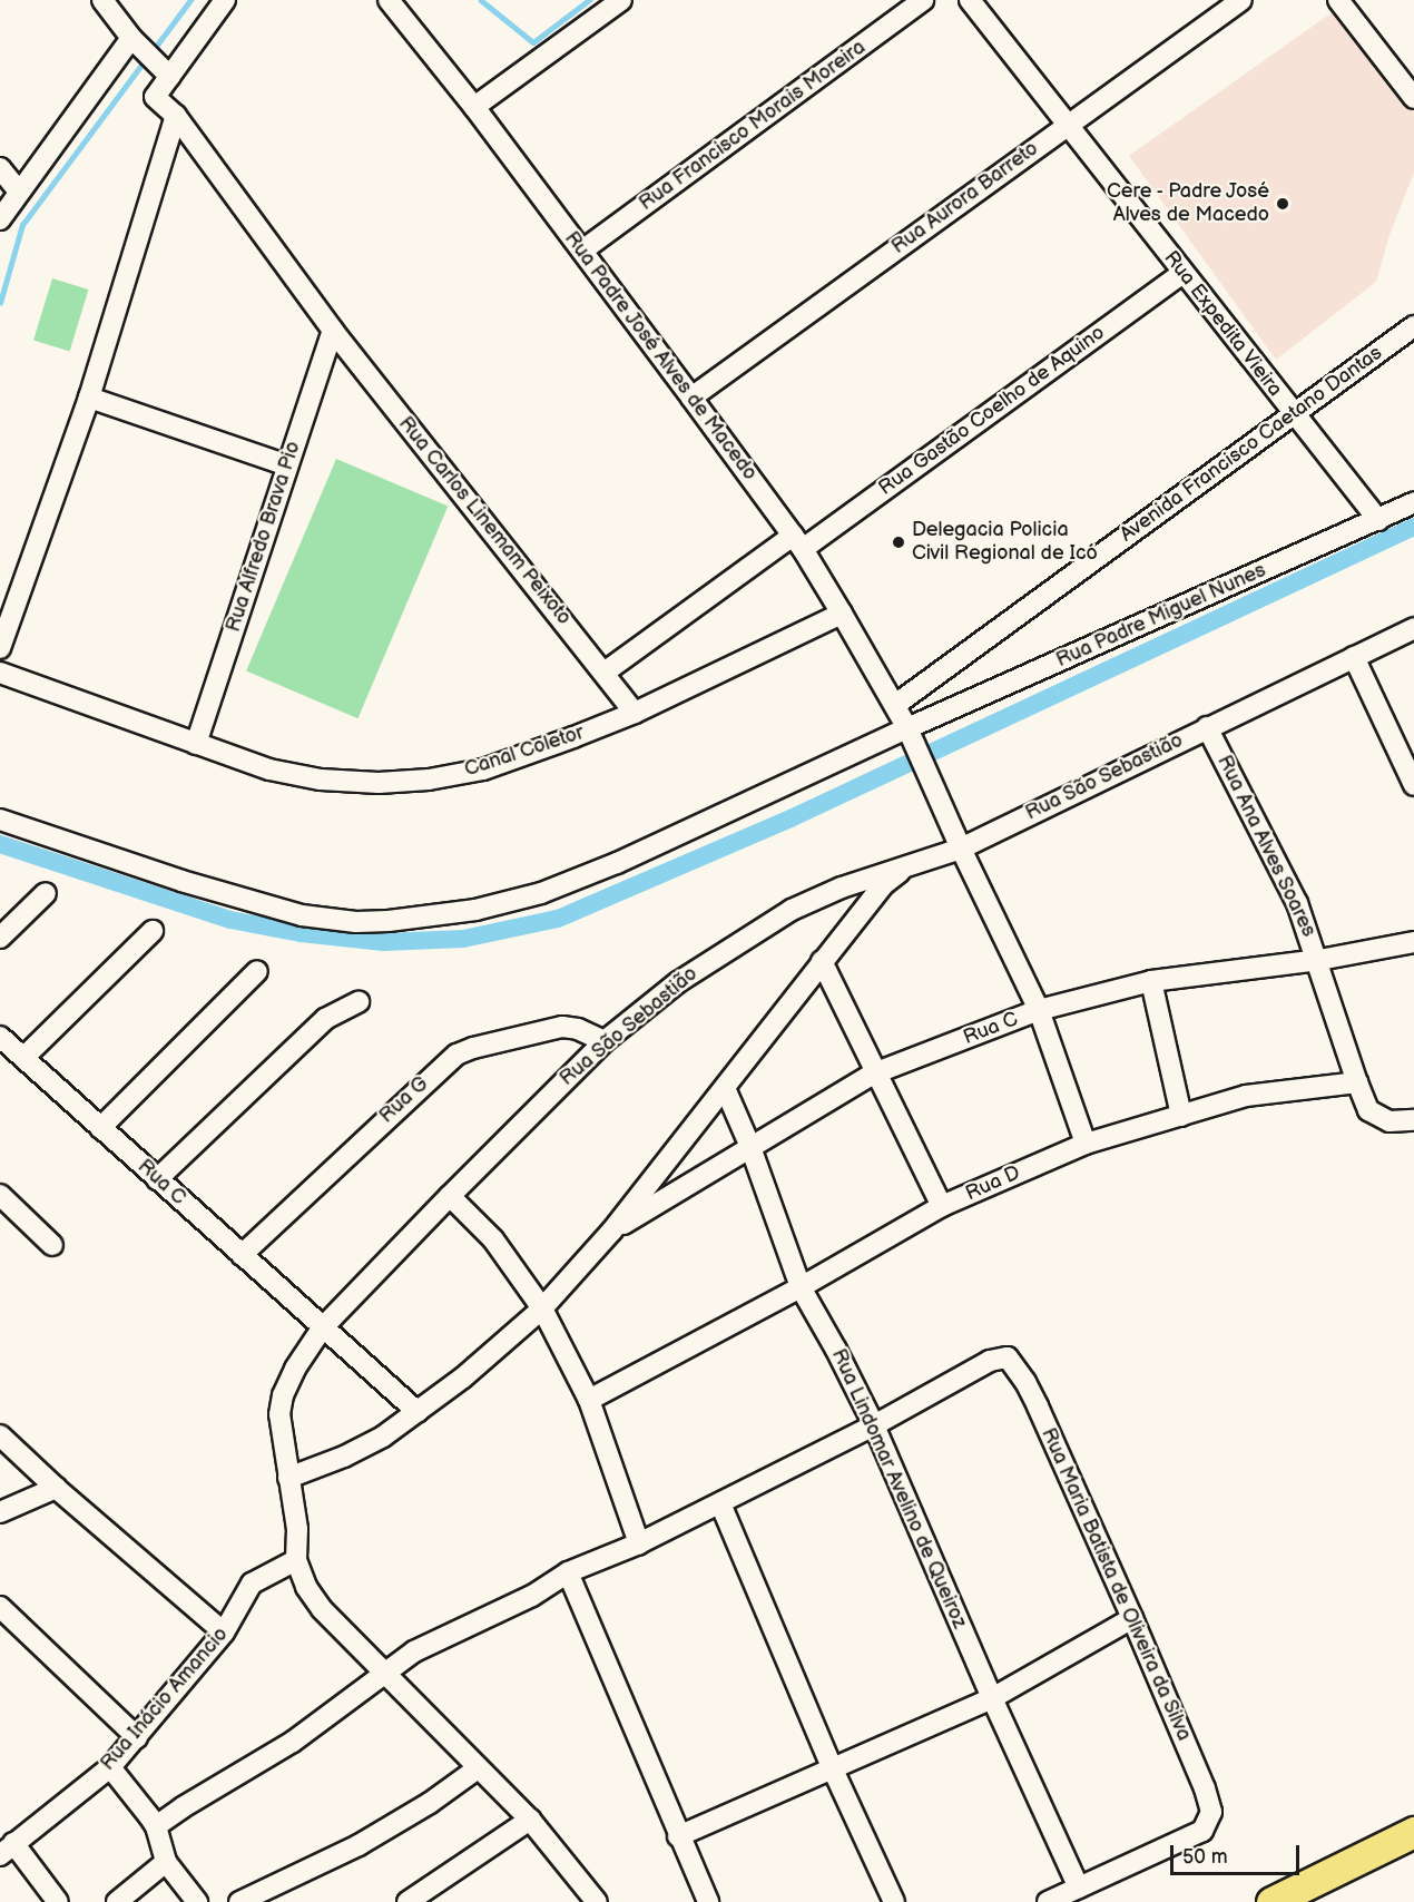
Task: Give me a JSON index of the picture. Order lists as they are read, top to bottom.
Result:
{
  "streets": {
    "street": [
      "Rua Francisco Morais Moreira",
      "Rua Aurora Barreto",
      "Rua Expedita Vieira",
      "Rua Padre José Alves de Macedo",
      "Rua Gastão Coelho de Aquino",
      "Avenida Francisco Caetano Dantas",
      "Rua Carlos Linemam Peixoto",
      "Rua Alfredo Brava Pio",
      "Rua Padre Miguel Nunes",
      "Canal Coletor",
      "Rua São Sebastião",
      "Rua Ana Alves Soares",
      "Rua C",
      "Rua G",
      "Rua D",
      "Rua Lindomar Avelino de Queiroz",
      "Rua Maria Batista de Oliveira da Silva",
      "Rua Inácio Amancio"
    ]
  },
  "crossings": [
    ["Rua Francisco Morais Moreira", "Rua Padre José Alves de Macedo"],
    ["Rua Aurora Barreto", "Rua Expedita Vieira"],
    ["Rua Aurora Barreto", "Rua Padre José Alves de Macedo"],
    ["Rua Expedita Vieira", "Rua Gastão Coelho de Aquino"],
    ["Rua Expedita Vieira", "Avenida Francisco Caetano Dantas"],
    ["Rua Expedita Vieira", "Rua Padre Miguel Nunes"],
    ["Rua Padre José Alves de Macedo", "Rua Gastão Coelho de Aquino"],
    ["Rua Padre José Alves de Macedo", "Avenida Francisco Caetano Dantas"],
    ["Rua Padre José Alves de Macedo", "Rua Padre Miguel Nunes"],
    ["Rua Padre José Alves de Macedo", "Canal Coletor"],
    ["Rua Padre José Alves de Macedo", "Rua São Sebastião"],
    ["Rua Padre José Alves de Macedo", "Rua C"],
    ["Rua Padre José Alves de Macedo", "Rua D"],
    ["Rua Gastão Coelho de Aquino", "Rua Carlos Linemam Peixoto"],
    ["Rua Carlos Linemam Peixoto", "Rua Alfredo Brava Pio"],
    ["Rua Carlos Linemam Peixoto", "Canal Coletor"],
    ["Rua Alfredo Brava Pio", "Canal Coletor"],
    ["Rua São Sebastião", "Rua Ana Alves Soares"],
    ["Rua São Sebastião", "Rua C"],
    ["Rua São Sebastião", "Rua G"],
    ["Rua São Sebastião", "Rua Inácio Amancio"],
    ["Rua Ana Alves Soares", "Rua C"],
    ["Rua Ana Alves Soares", "Rua D"],
    ["Rua C", "Rua G"],
    ["Rua C", "Rua Lindomar Avelino de Queiroz"],
    ["Rua D", "Rua Lindomar Avelino de Queiroz"],
    ["Rua Lindomar Avelino de Queiroz", "Rua Maria Batista de Oliveira da Silva"]
  ],
  "places": ["Cere - Padre José Alves de Macedo", "Delegacia Policia Civil Regional de Icó"],
  "scale_bar": "50 m"
}
